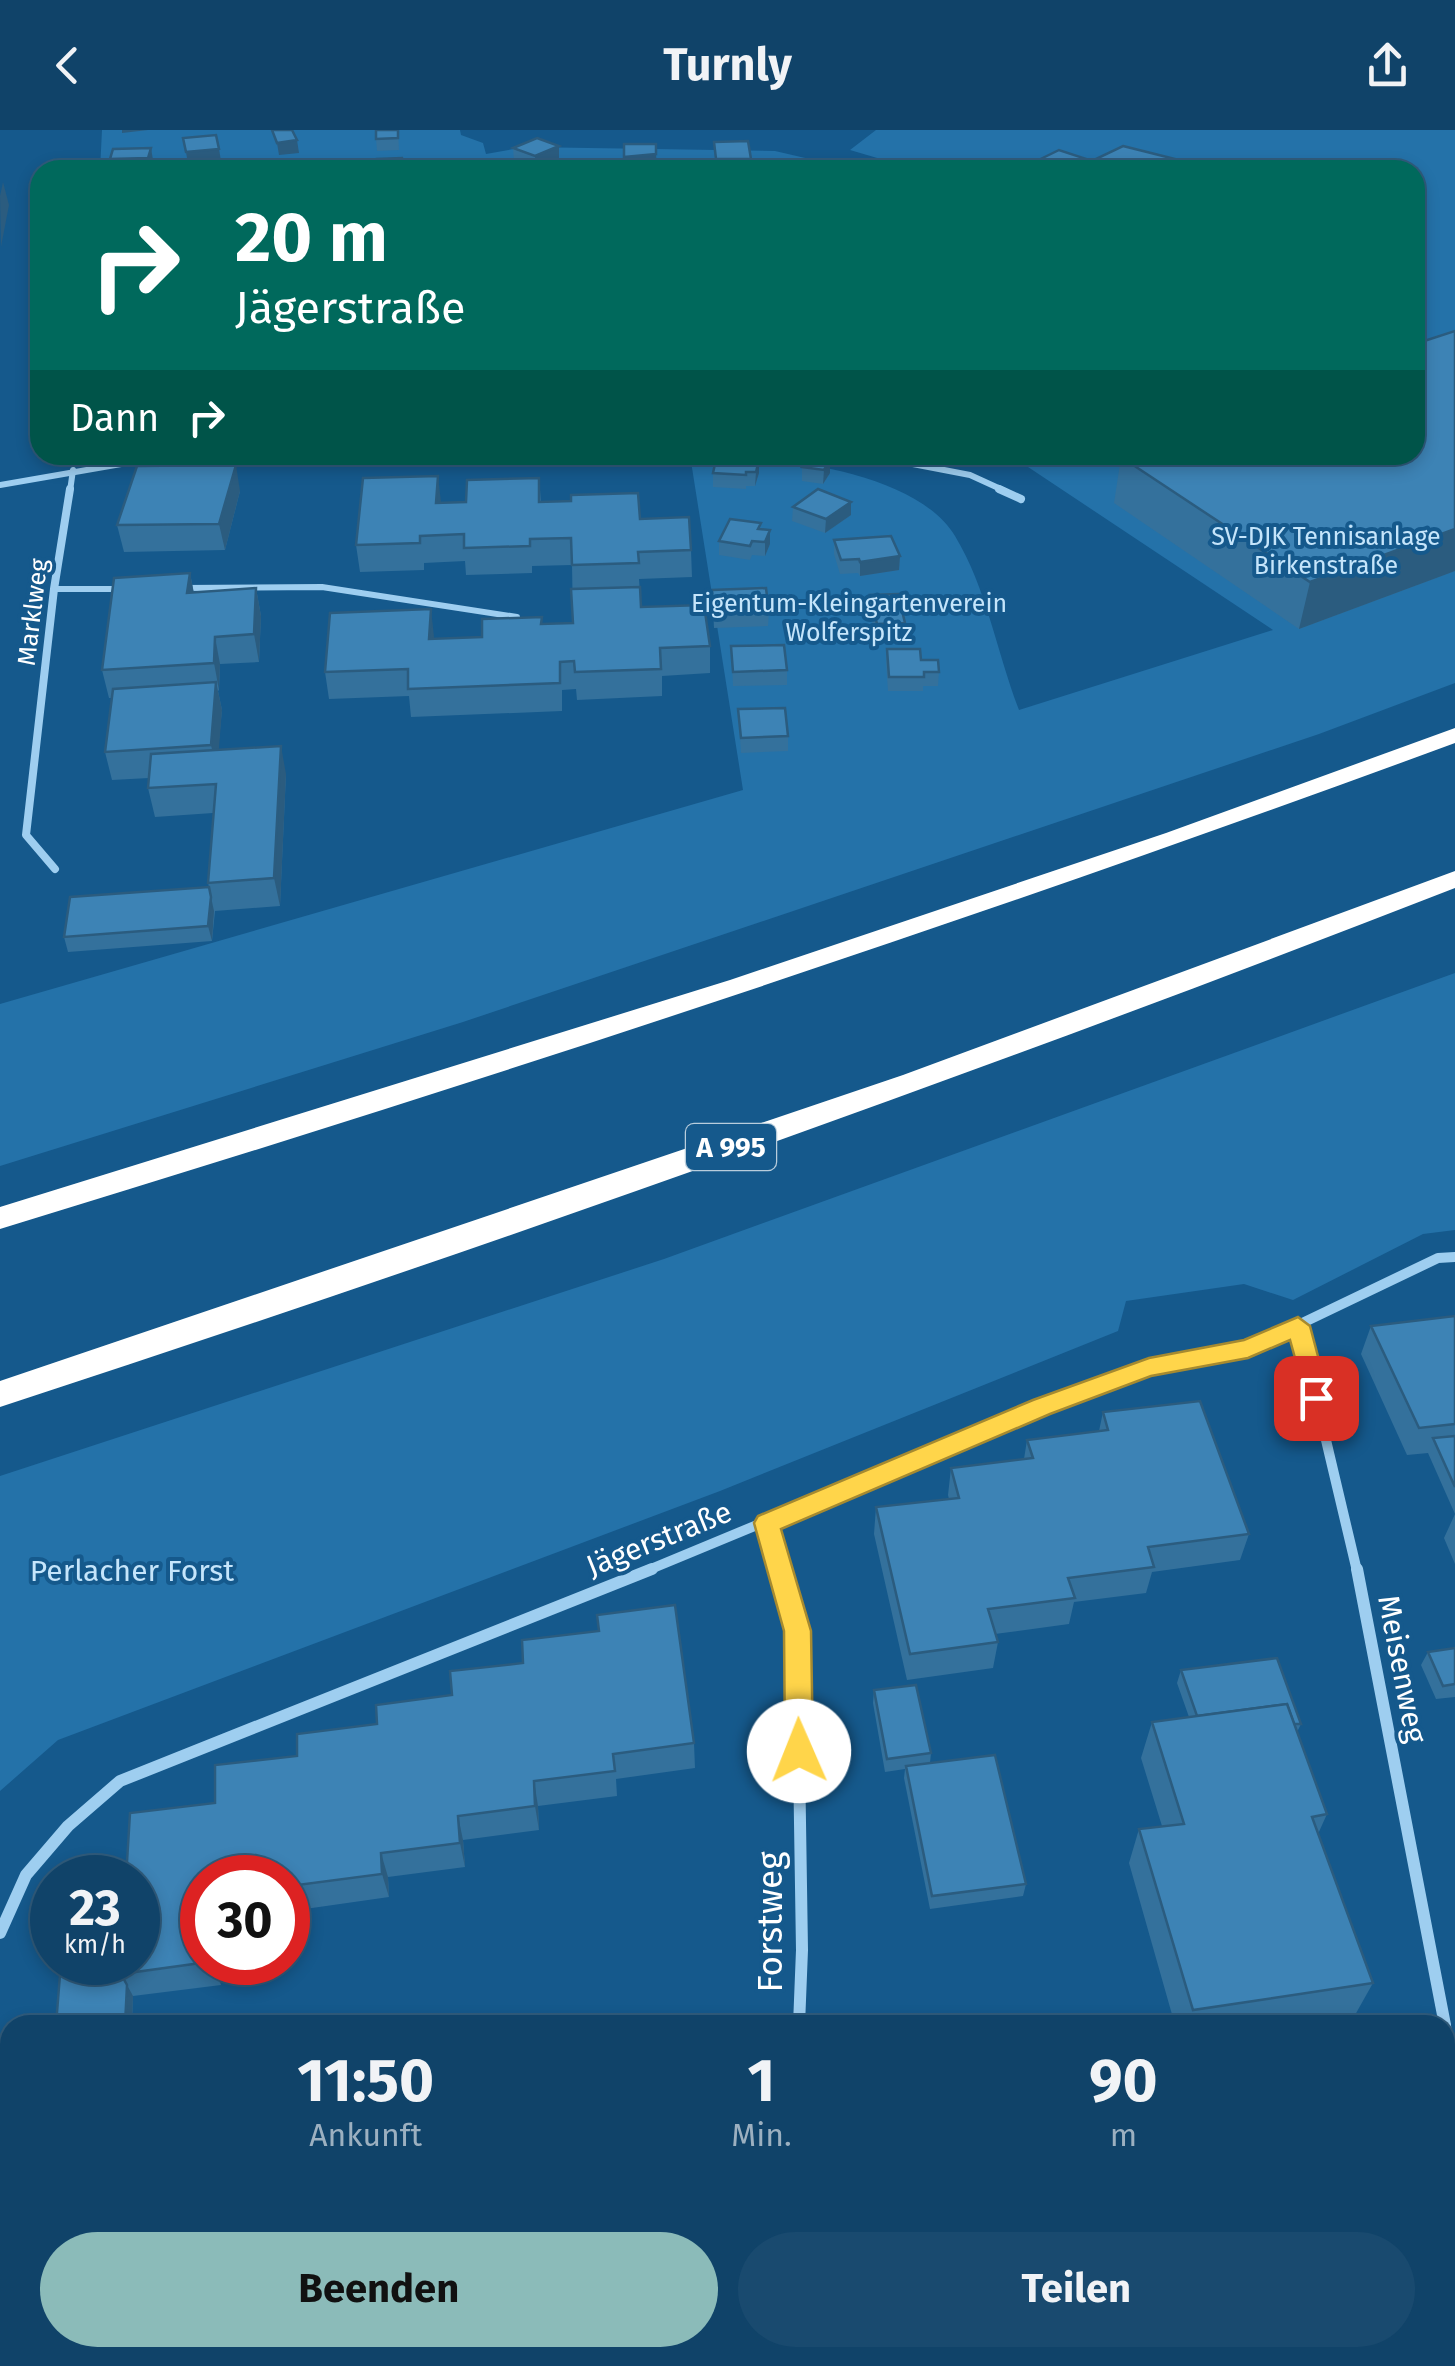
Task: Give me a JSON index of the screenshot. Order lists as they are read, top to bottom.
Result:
{
  "streets": {
    "highway": ["A 995"],
    "street": [
      "Marklweg",
      "Jägerstraße",
      "Meisenweg",
      "Forstweg"
    ]
  },
  "crossings": [
    ["Jägerstraße", "Meisenweg"],
    ["Jägerstraße", "Forstweg"]
  ],
  "parks": ["SV-DJK Tennisanlage Birkenstraße", "Eigentum-Kleingartenverein Wolferspitz", "Perlacher Forst"],
  "page": {
    "header": "Turnly",
    "turn": ["20 m", "Jägerstraße"],
    "then": "Dann",
    "speed": "23 km/h",
    "limit": "30",
    "eta": [
      "11:50",
      "Ankunft",
      "1",
      "Min.",
      "90",
      "m"
    ],
    "buttons": ["Beenden", "Teilen"]
  }
}
